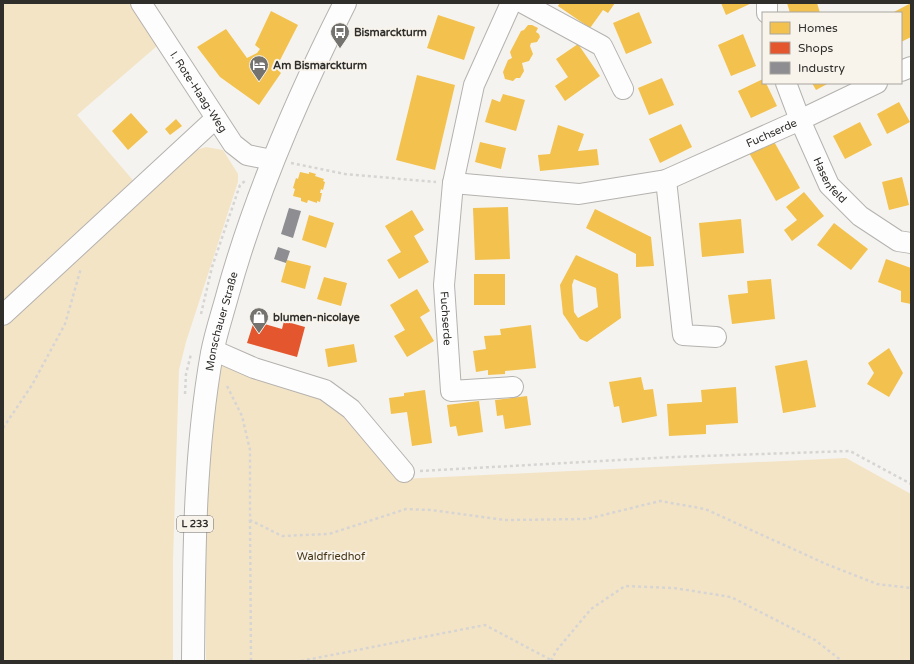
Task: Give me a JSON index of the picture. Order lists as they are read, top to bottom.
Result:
{
  "streets": {
    "main road": ["Monschauer Straße", "L 233"],
    "street": ["I. Rote-Haag-Weg", "Fuchserde", "Hasenfeld"]
  },
  "crossings": [
    ["I. Rote-Haag-Weg", "Monschauer Straße"],
    ["Fuchserde", "Hasenfeld"]
  ],
  "parks": ["Waldfriedhof"],
  "places": {
    "bus stop": ["Bismarckturm"],
    "hotel": ["Am Bismarckturm"],
    "shop": ["blumen-nicolaye"]
  },
  "legend": ["Homes", "Shops", "Industry"]
}
